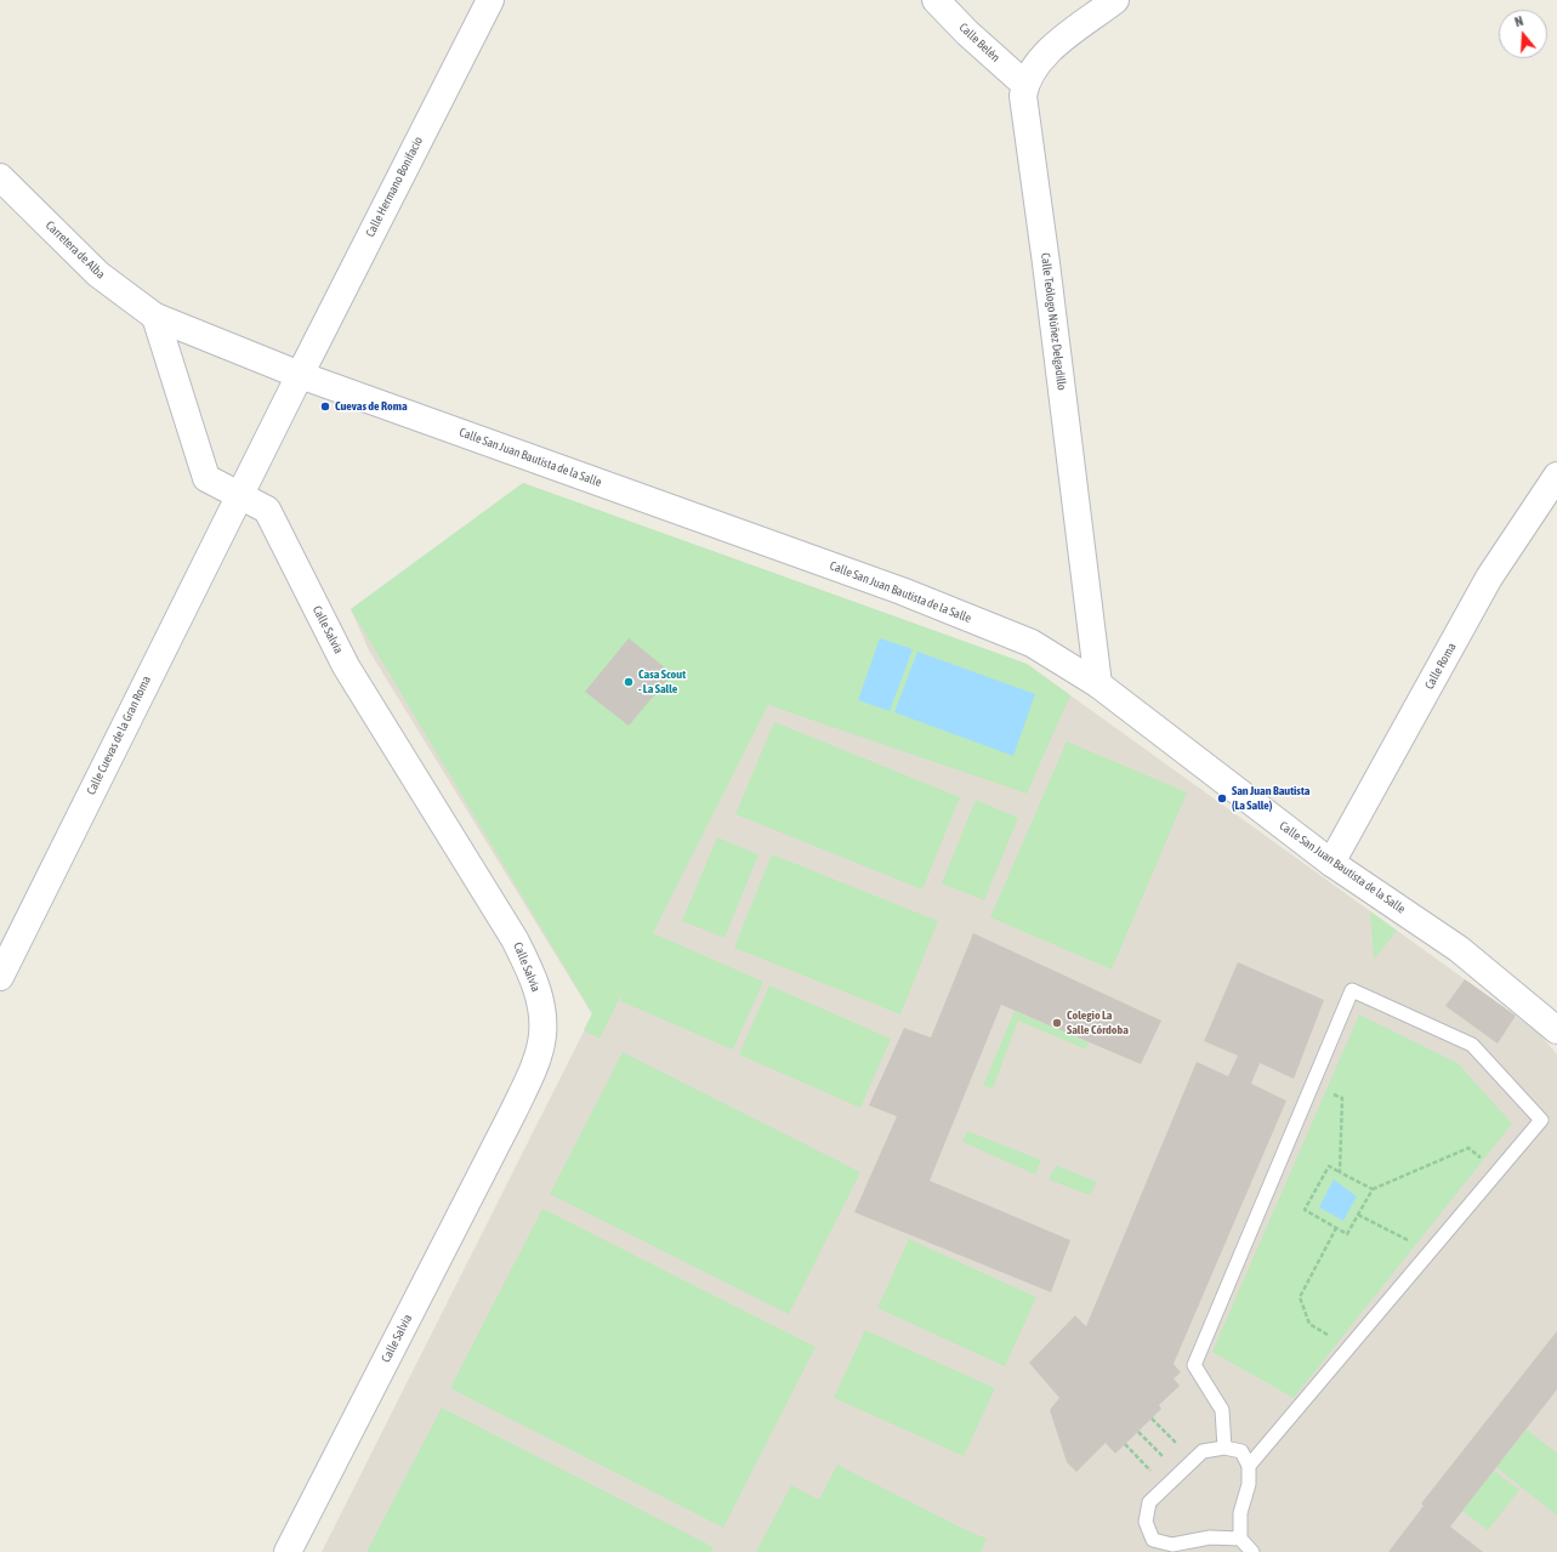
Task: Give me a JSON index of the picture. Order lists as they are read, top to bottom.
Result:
{
  "streets": {
    "street": [
      "Calle Belén",
      "Calle Hermano Bonifacio",
      "Carretera de Alba",
      "Calle Teólogo Núñez Delgadillo",
      "Calle San Juan Bautista de la Salle",
      "Calle Salvia",
      "Calle Roma",
      "Calle Cuevas de la Gran Roma"
    ]
  },
  "crossings": [
    ["Calle Belén", "Calle Teólogo Núñez Delgadillo"],
    ["Calle Hermano Bonifacio", "Calle San Juan Bautista de la Salle"],
    ["Calle Hermano Bonifacio", "Calle Cuevas de la Gran Roma"],
    ["Carretera de Alba", "Calle San Juan Bautista de la Salle"],
    ["Calle Teólogo Núñez Delgadillo", "Calle San Juan Bautista de la Salle"],
    ["Calle San Juan Bautista de la Salle", "Calle Roma"],
    ["Calle San Juan Bautista de la Salle", "Calle Cuevas de la Gran Roma"],
    ["Calle Salvia", "Calle Cuevas de la Gran Roma"]
  ],
  "places": [
    "Cuevas de Roma",
    "Casa Scout - La Salle",
    "San Juan Bautista (La Salle)",
    "Colegio La Salle Córdoba"
  ],
  "north": "top"
}
